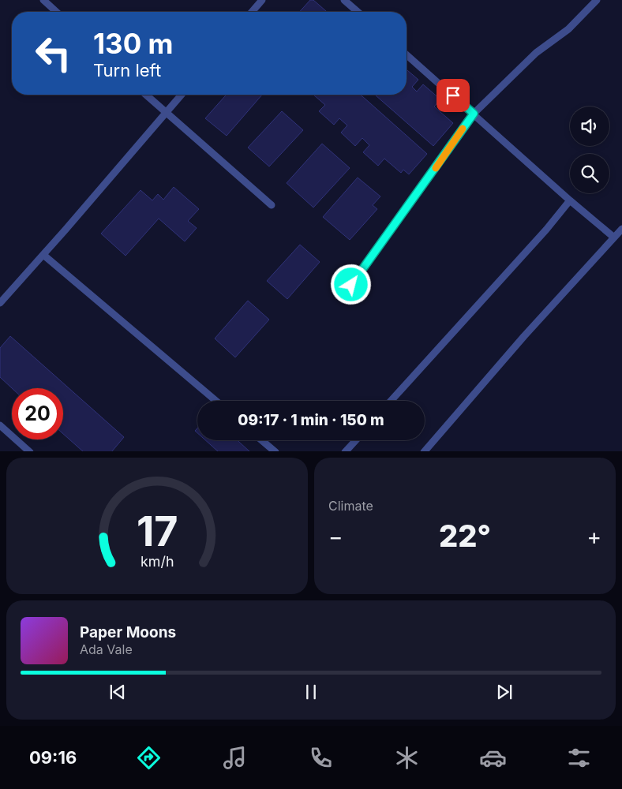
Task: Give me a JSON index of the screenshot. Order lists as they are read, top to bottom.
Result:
{
  "page": {
    "turn": ["130 m", "Turn left"],
    "limit": "20",
    "trip": "09:17 · 1 min · 150 m",
    "tile": "Climate",
    "heat": ["−", "22°", "+"],
    "song": ["Paper Moons", "Ada Vale"],
    "tabs": "09:16",
    "gauge": ["17", "km/h"]
  }
}
